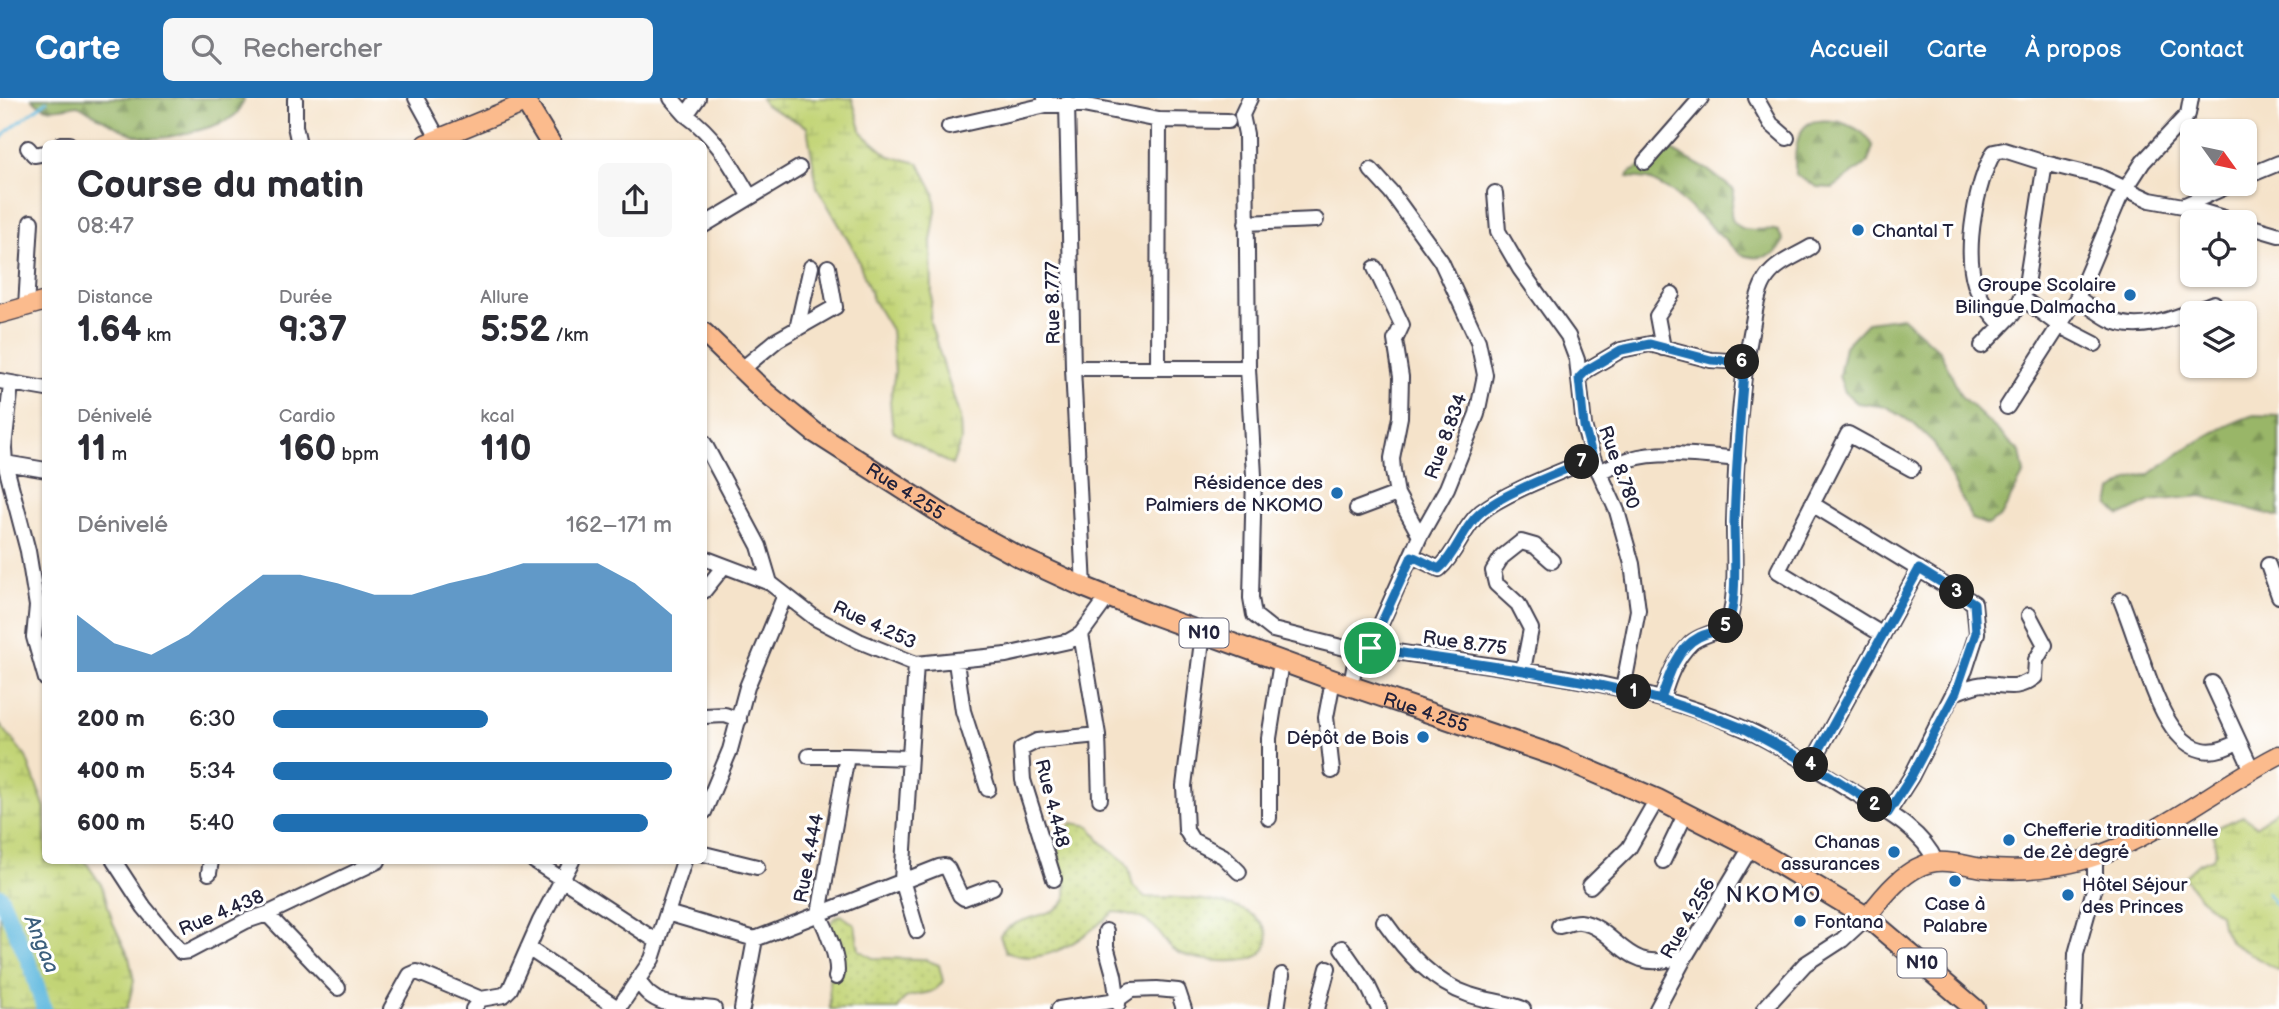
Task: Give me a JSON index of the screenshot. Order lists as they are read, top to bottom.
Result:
{
  "streets": {
    "highway": ["Rue 4.255", "N10"],
    "street": [
      "Rue 8.777",
      "Rue 8.834",
      "Rue 8.780",
      "Rue 4.253",
      "Rue 8.775",
      "Rue 4.448",
      "Rue 4.444",
      "Rue 4.438",
      "Rue 4.256"
    ]
  },
  "crossings": [
    ["Rue 8.777", "Rue 8.775"],
    ["Rue 8.834", "Rue 4.255"],
    ["Rue 8.834", "Rue 8.775"],
    ["Rue 8.780", "Rue 8.775"],
    ["Rue 4.255", "N10"],
    ["Rue 4.255", "Rue 4.256"]
  ],
  "districts": ["NKOMO"],
  "water": ["Angaa"],
  "places": [
    "Chantal T",
    "Groupe Scolaire Bilingue Dalmacha",
    "Résidence des Palmiers de NKOMO",
    "Dépôt de Bois",
    "Chefferie traditionnelle de 2è degré",
    "Chanas assurances",
    "Case à Palabre",
    "Hôtel Séjour des Princes",
    "Fontana"
  ],
  "north": "bottom right",
  "page": {
    "header": "Carte",
    "search": "Rechercher",
    "nav": [
      "Accueil",
      "Carte",
      "À propos",
      "Contact"
    ],
    "heading": ["Course du matin", "08:47"],
    "stats": [
      ["Distance", "1.64 km"],
      ["Durée", "9:37"],
      ["Allure", "5:52 /km"],
      ["Dénivelé", "11 m"],
      ["Cardio", "160 bpm"],
      ["kcal", "110"]
    ],
    "pins": [
      "6",
      "7",
      "3",
      "5",
      "1",
      "4",
      "2"
    ],
    "chart": ["Dénivelé", "162–171 m"],
    "list": [
      {
        "name": "200 m",
        "note": "6:30"
      },
      {
        "name": "400 m",
        "note": "5:34"
      },
      {
        "name": "600 m",
        "note": "5:40"
      }
    ]
  }
}
